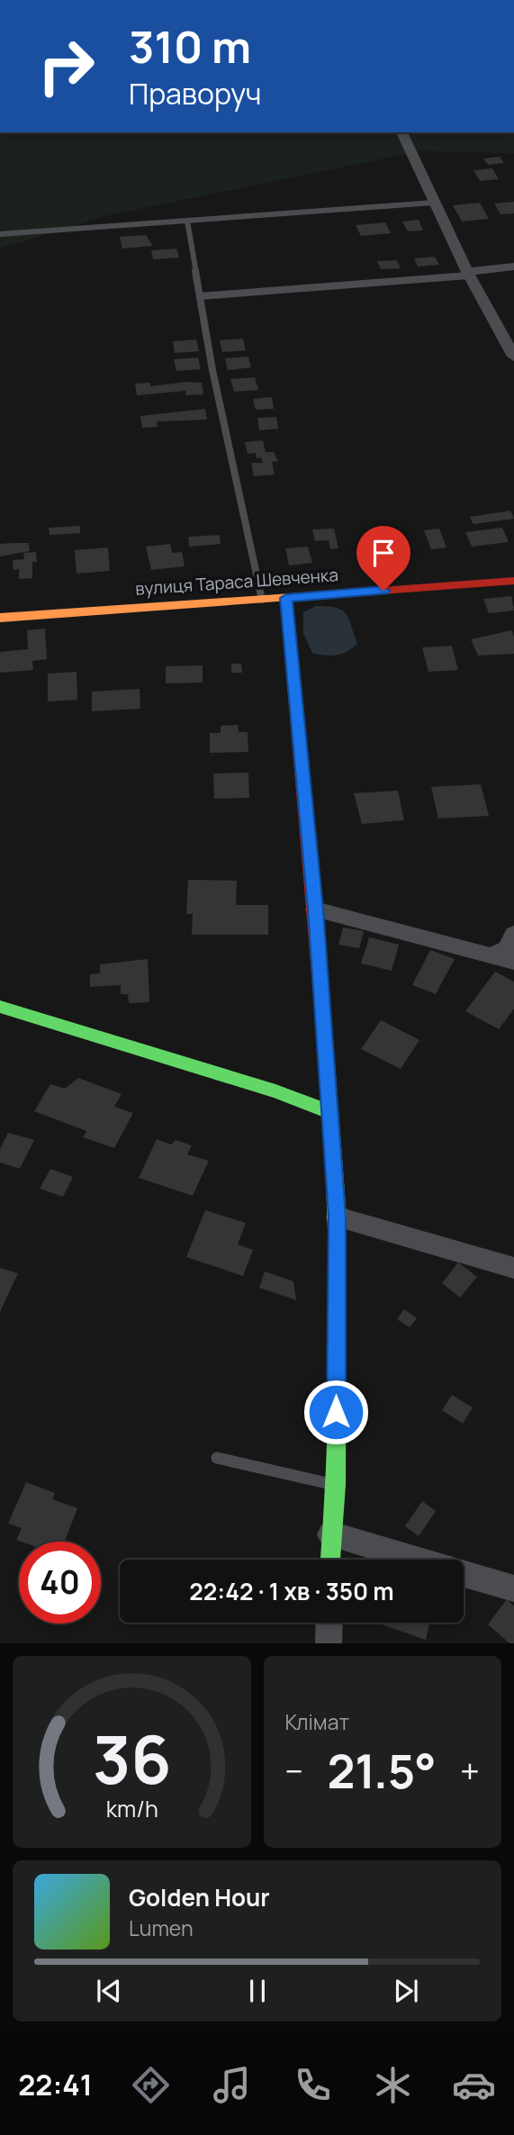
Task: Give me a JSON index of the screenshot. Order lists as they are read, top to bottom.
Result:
{
  "streets": {
    "street": ["вулиця Тараса Шевченка"]
  },
  "page": {
    "turn": ["310 m", "Праворуч"],
    "limit": "40",
    "trip": "22:42 · 1 хв · 350 m",
    "tile": "Клімат",
    "heat": ["−", "21.5°", "+"],
    "song": ["Golden Hour", "Lumen"],
    "tabs": "22:41",
    "gauge": ["36", "km/h"]
  }
}
